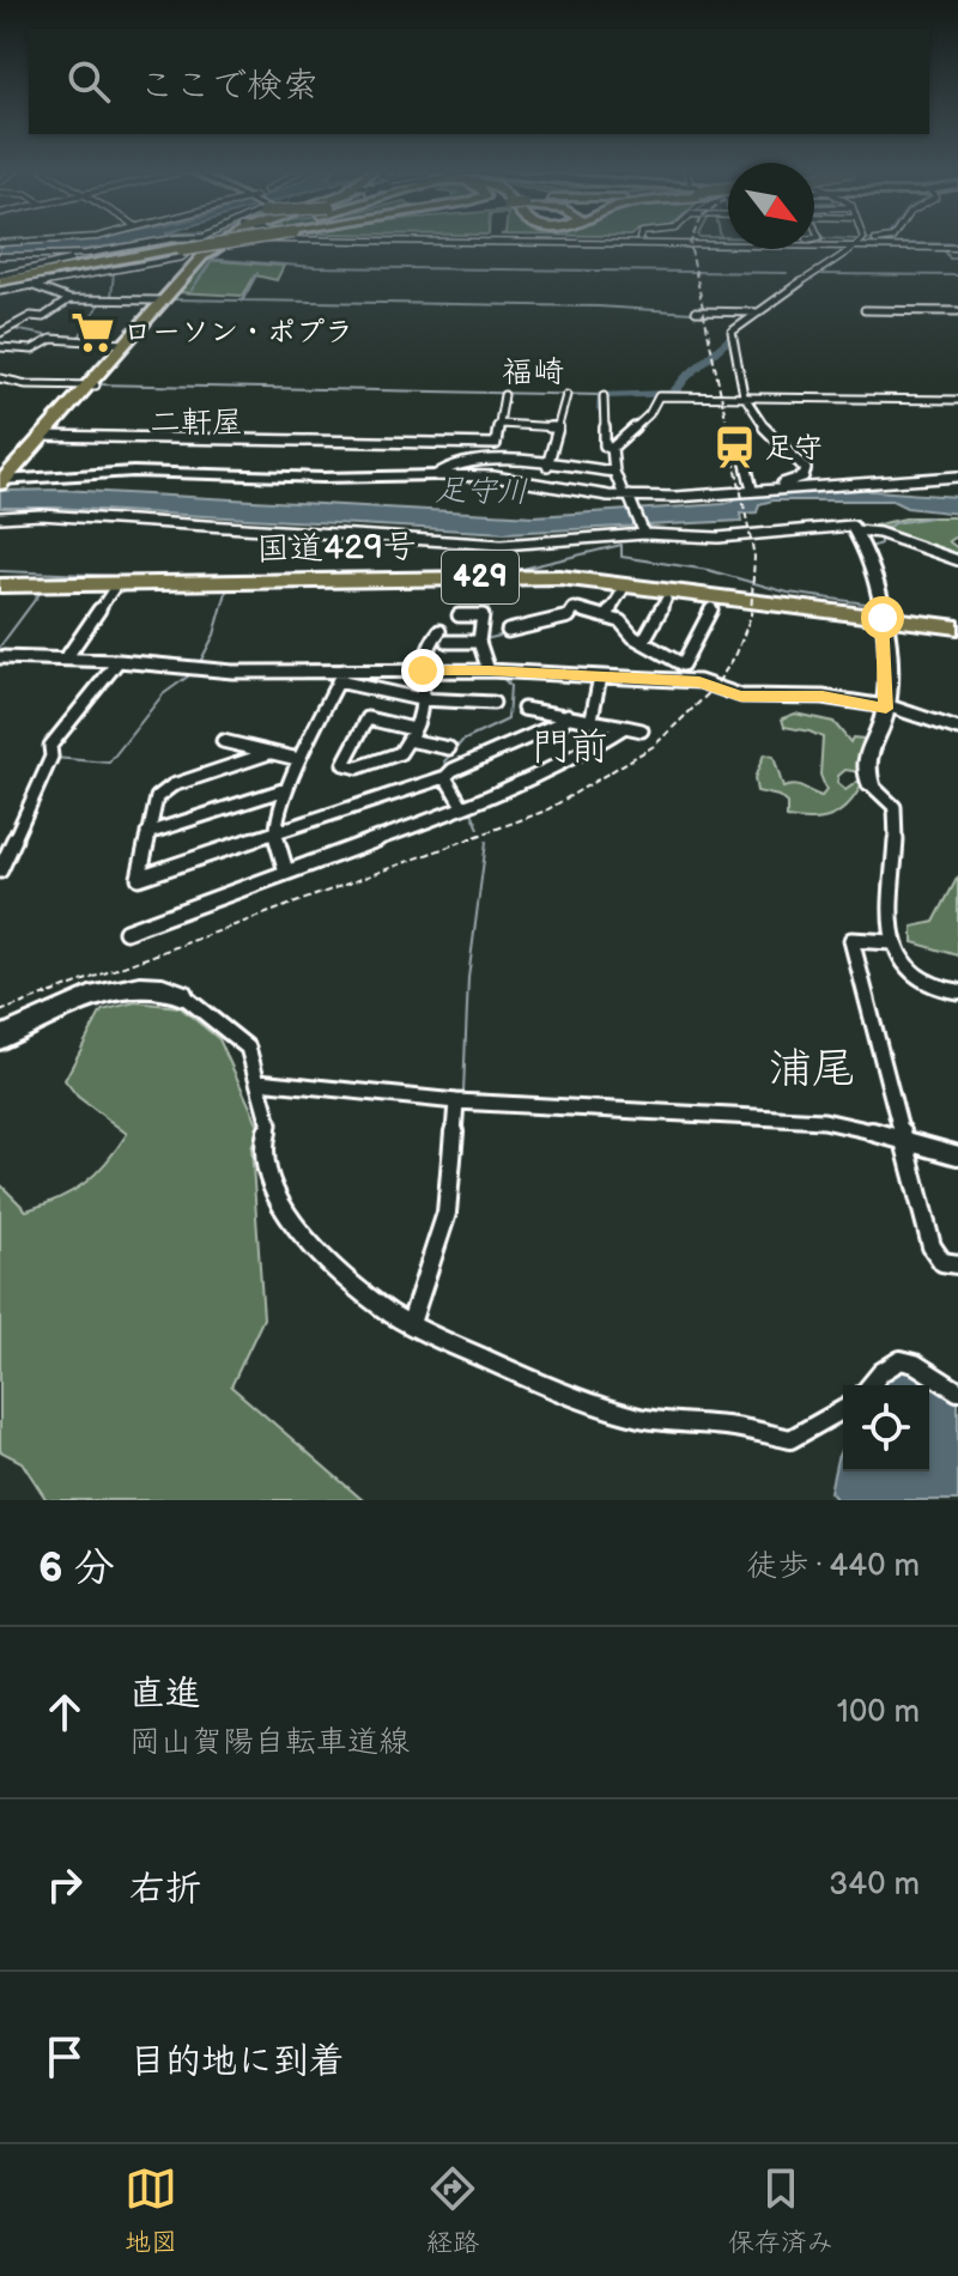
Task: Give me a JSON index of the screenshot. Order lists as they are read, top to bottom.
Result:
{
  "streets": {
    "highway": ["国道429号", "429"]
  },
  "districts": [
    "福崎",
    "二軒屋",
    "門前",
    "浦尾"
  ],
  "water": ["足守川"],
  "places": {
    "supermarket": ["ローソン・ポプラ"],
    "station": ["足守"]
  },
  "north": "bottom right",
  "page": {
    "search": "ここで検索",
    "heading": ["6 分", "徒歩 · 440 m"],
    "list": [
      ["直進", "岡山賀陽自転車道線", "100 m"],
      ["右折", "340 m"],
      "目的地に到着"
    ],
    "nav": ["地図", "経路", "保存済み"]
  }
}
